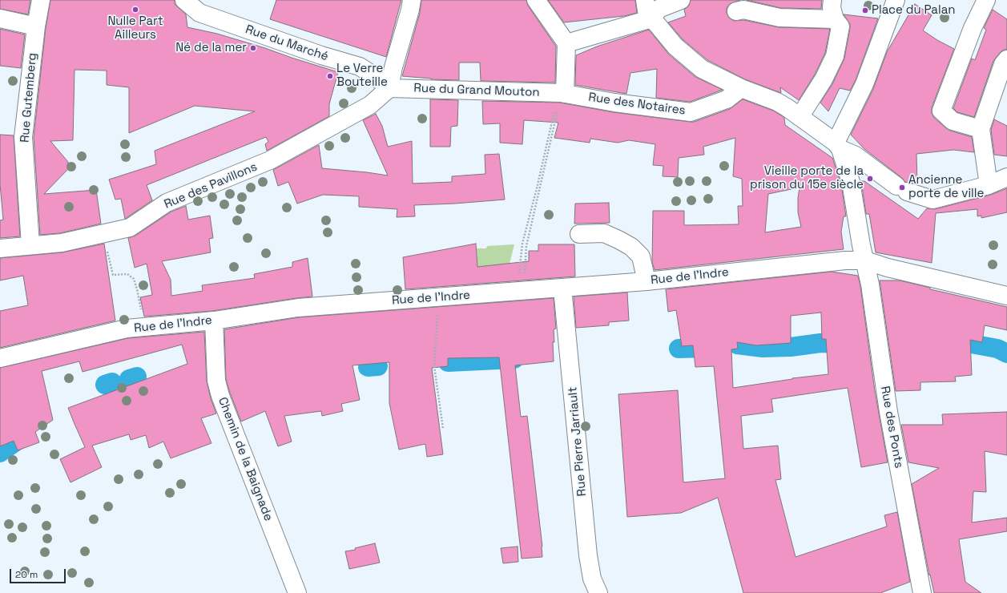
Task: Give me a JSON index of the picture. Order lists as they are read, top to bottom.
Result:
{
  "streets": {
    "street": [
      "Rue du Marché",
      "Rue du Grand Mouton",
      "Rue Gutemberg",
      "Rue des Notaires",
      "Rue des Pavillons",
      "Rue de l'Indre",
      "Rue des Ponts",
      "Rue Pierre Jarriault",
      "Chemin de la Baignade"
    ]
  },
  "crossings": [
    ["Rue du Marché", "Rue du Grand Mouton"],
    ["Rue du Marché", "Rue des Pavillons"],
    ["Rue du Grand Mouton", "Rue des Notaires"],
    ["Rue du Grand Mouton", "Rue des Pavillons"],
    ["Rue Gutemberg", "Rue des Pavillons"],
    ["Rue de l'Indre", "Rue des Ponts"],
    ["Rue de l'Indre", "Rue Pierre Jarriault"],
    ["Rue de l'Indre", "Chemin de la Baignade"]
  ],
  "places": [
    "Nulle Part Ailleurs",
    "Place du Palan",
    "Né de la mer",
    "Le Verre Bouteille",
    "Vieille porte de la prison du 15e siècle",
    "Ancienne porte de ville"
  ],
  "scale_bar": "20 m"
}
